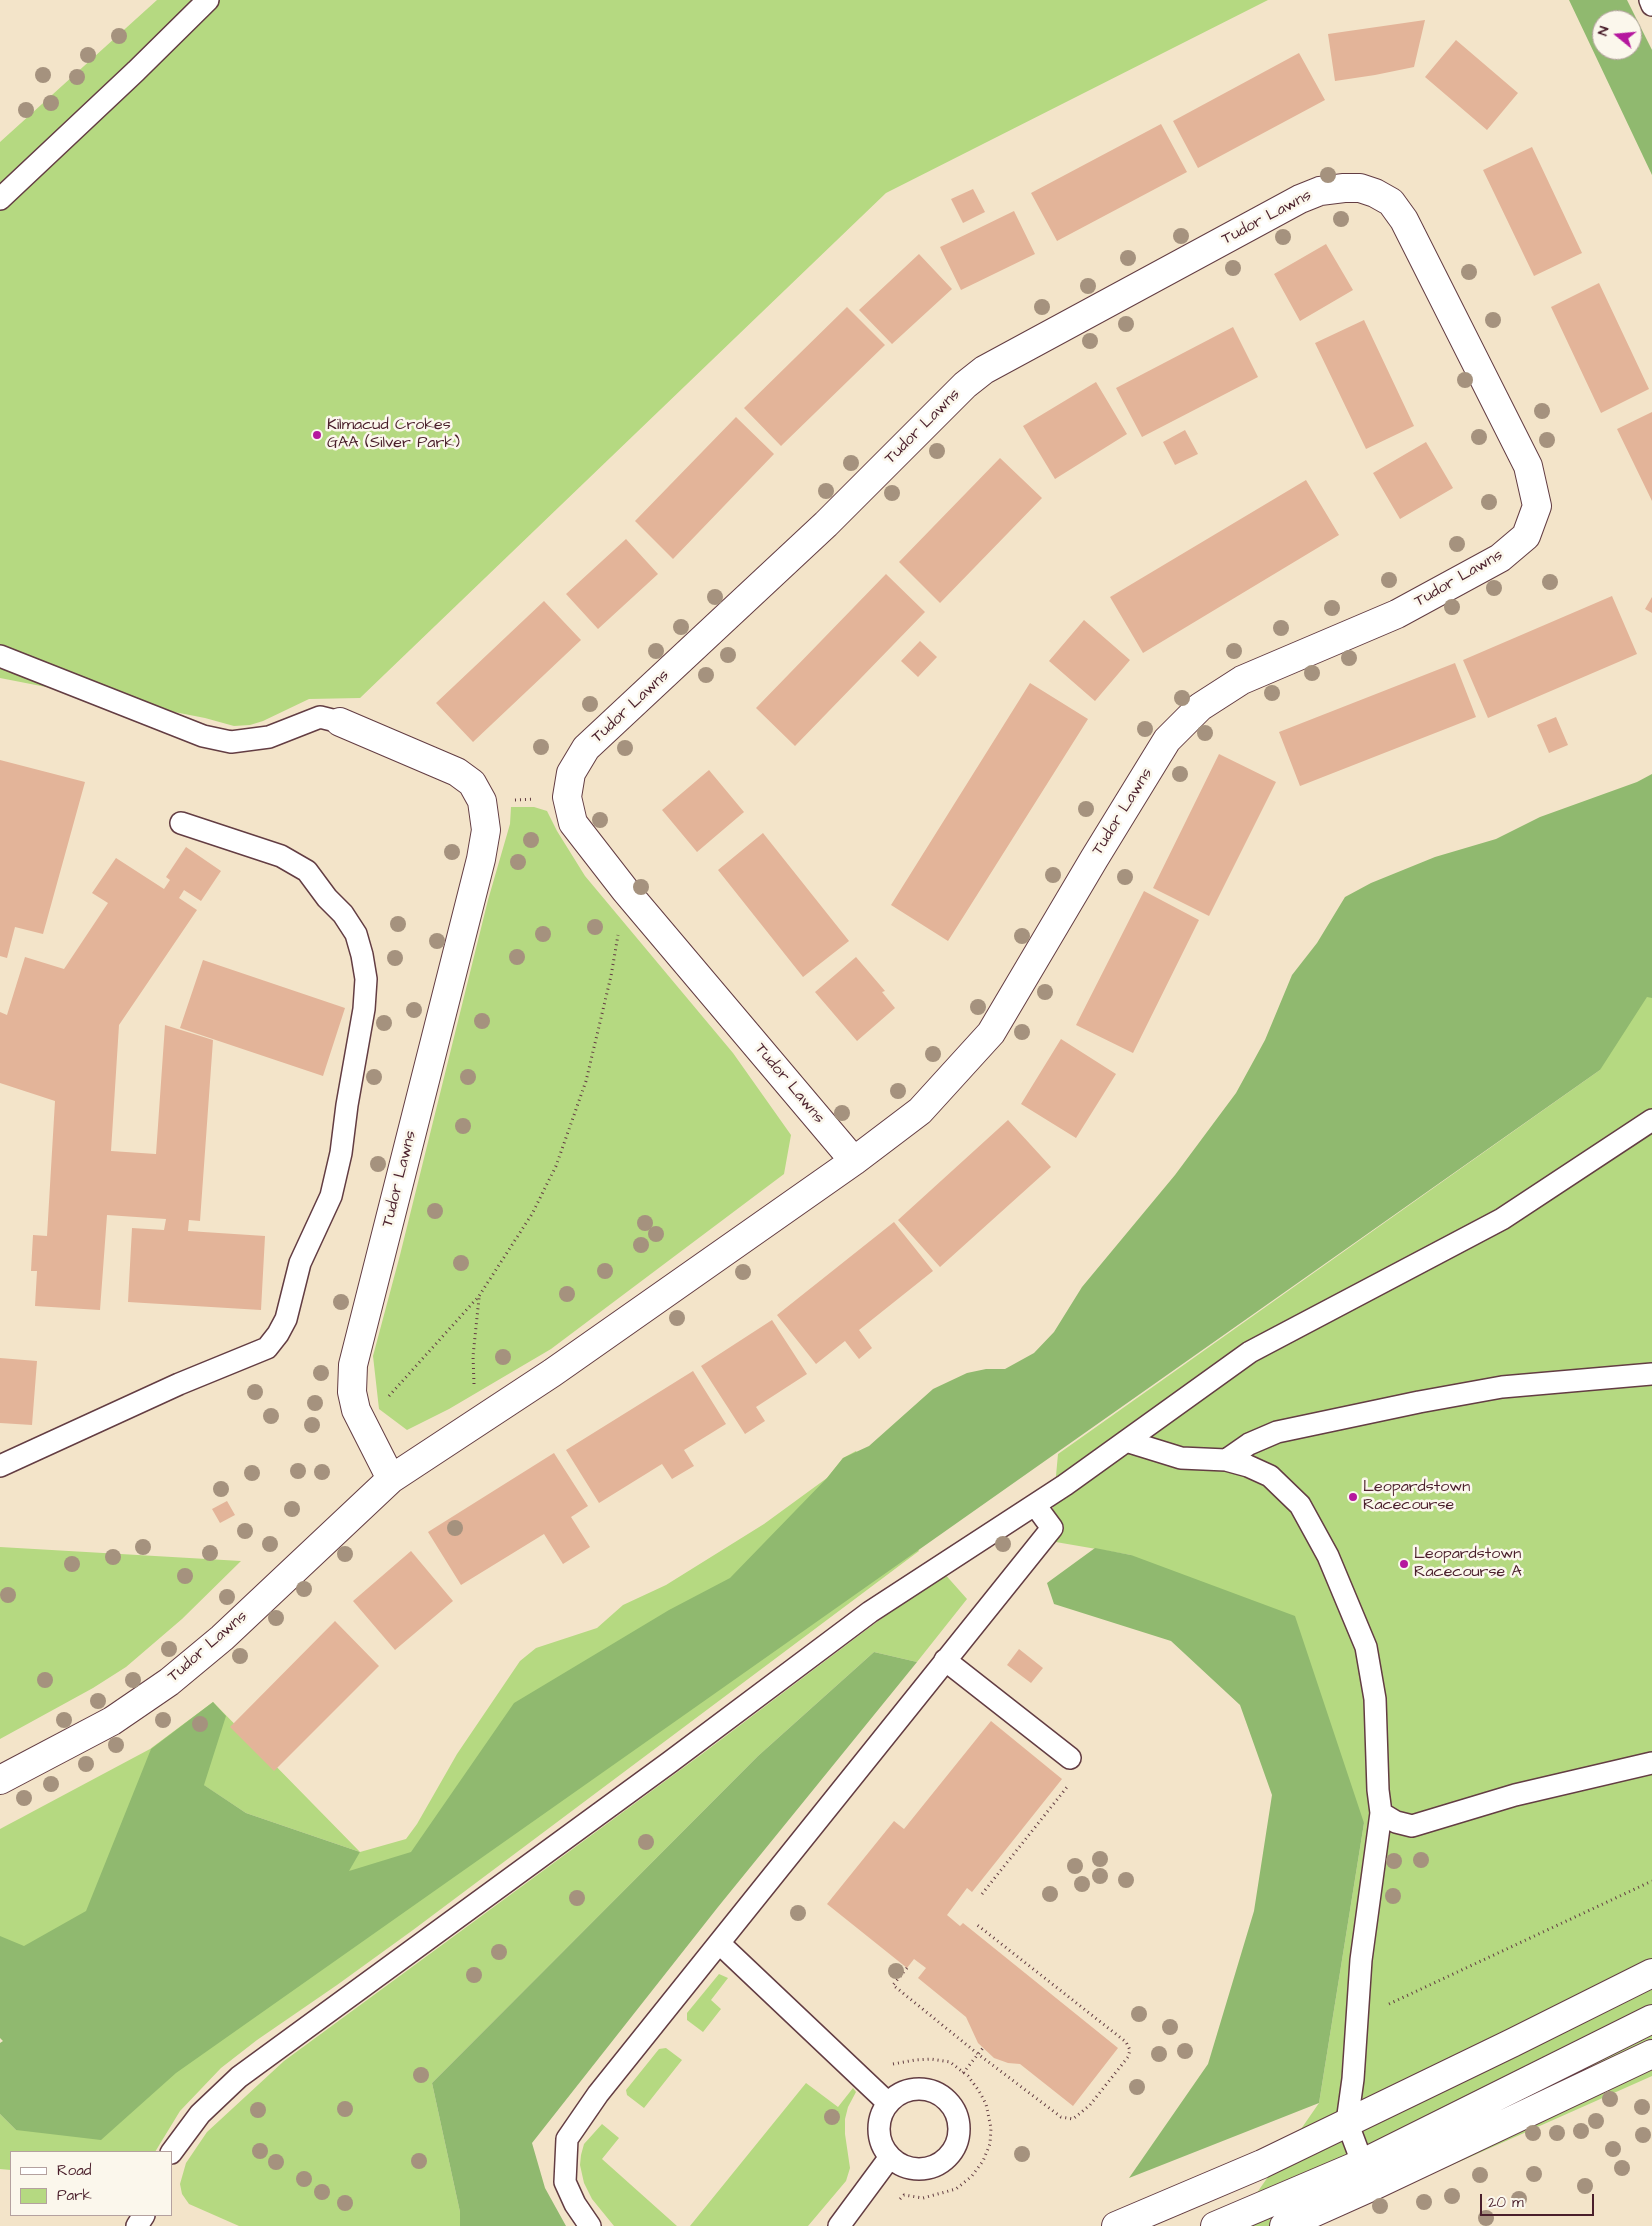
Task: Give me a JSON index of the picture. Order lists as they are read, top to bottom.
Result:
{
  "streets": {
    "street": ["Tudor Lawns"]
  },
  "places": ["Kilmacud Crokes GAA (Silver Park)", "Leopardstown Racecourse", "Leopardstown Racecourse A"],
  "legend": ["Road", "Park"],
  "scale_bar": "20 m",
  "north": "left"
}
